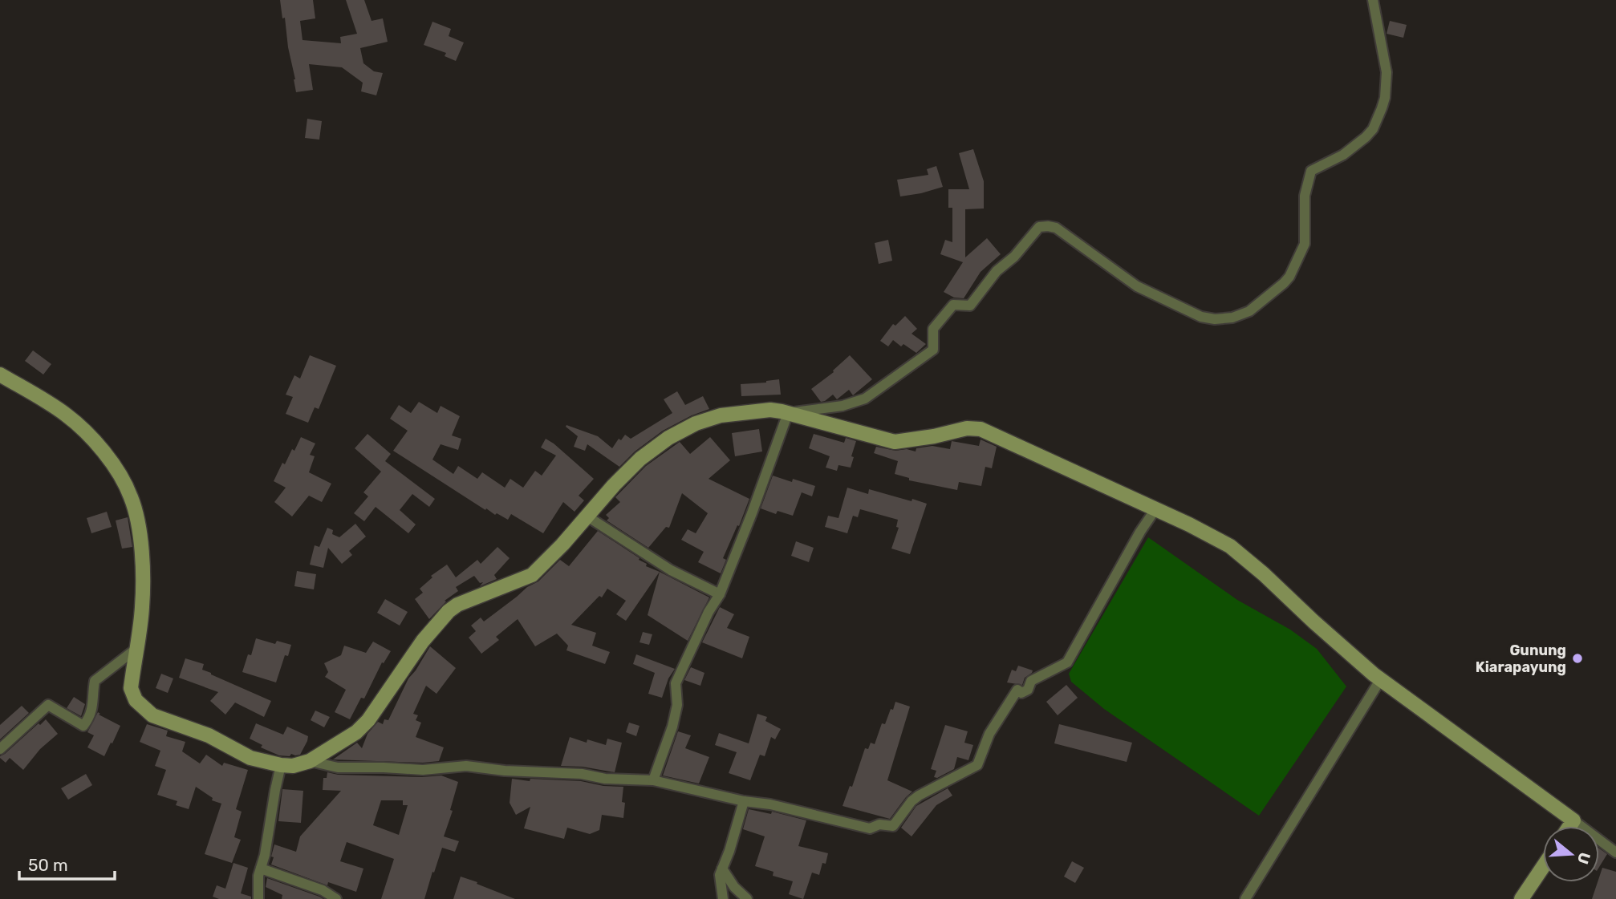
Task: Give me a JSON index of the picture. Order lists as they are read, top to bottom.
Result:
{
  "places": ["Gunung Kiarapayung"],
  "scale_bar": "50 m",
  "north": "right"
}
